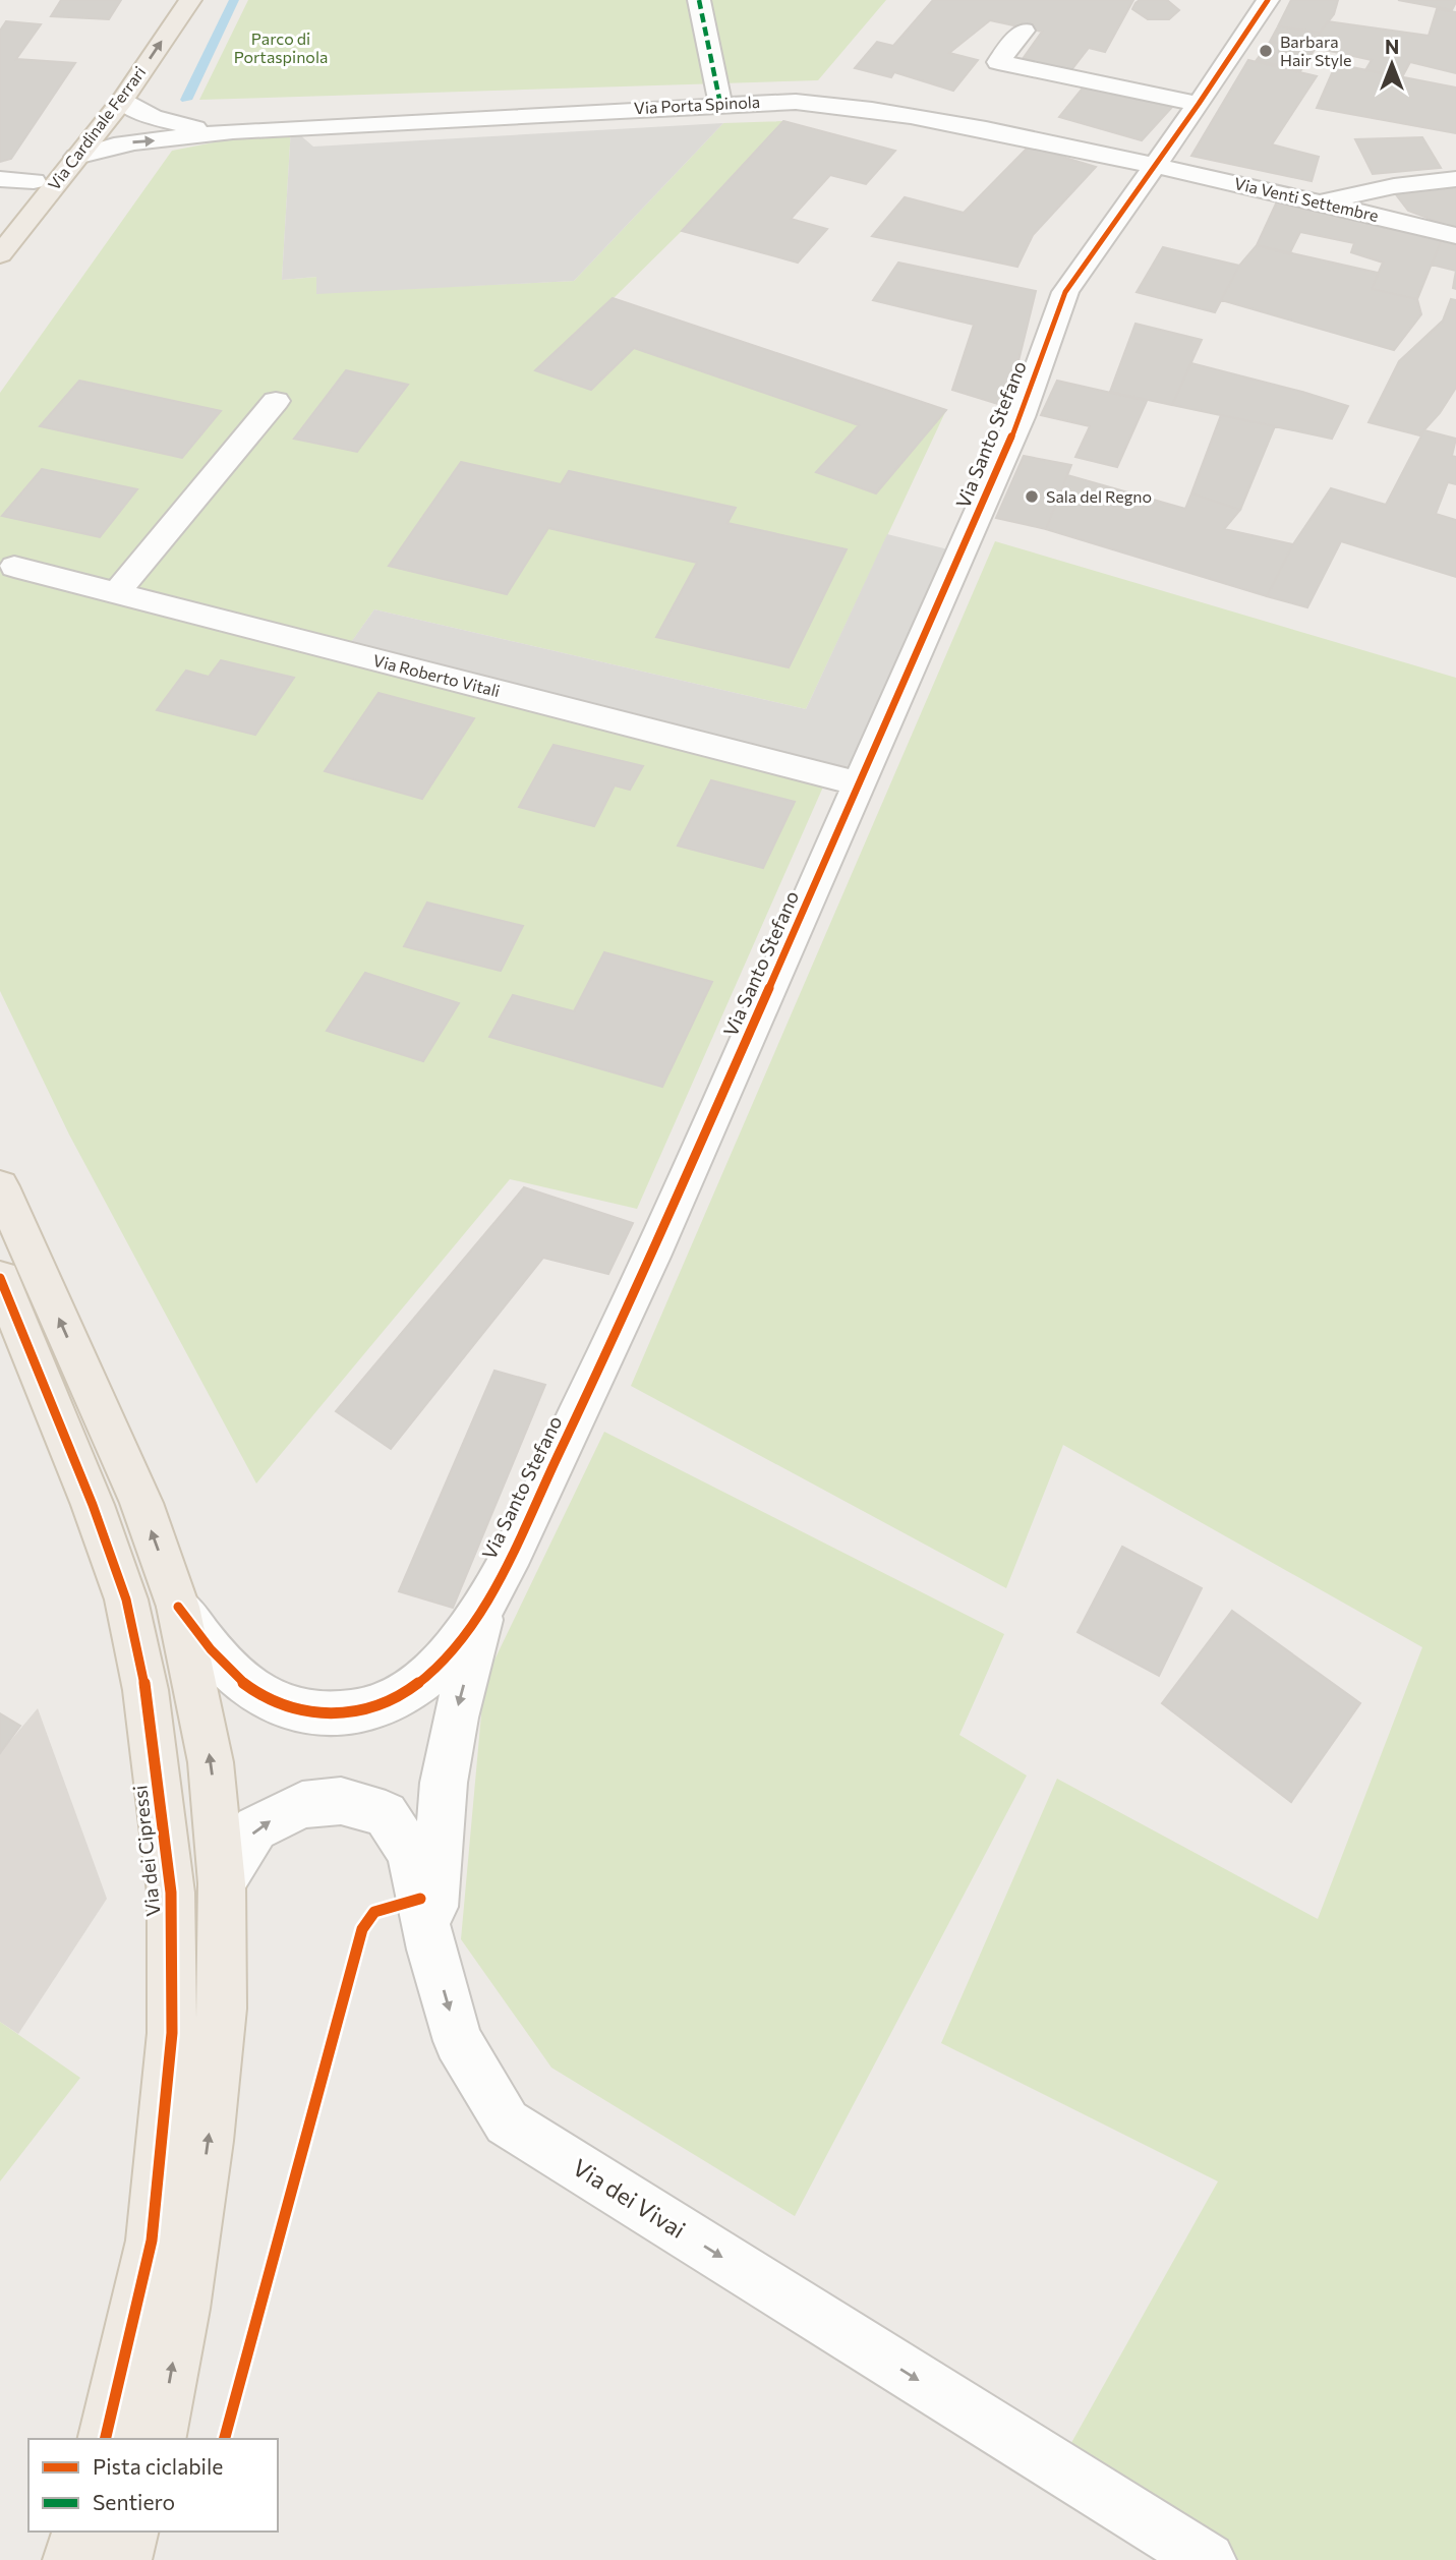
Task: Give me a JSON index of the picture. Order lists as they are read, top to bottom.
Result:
{
  "streets": {
    "main road": ["Via Cardinale Ferrari", "Via dei Cipressi"],
    "street": [
      "Via Porta Spinola",
      "Via Venti Settembre",
      "Via Santo Stefano",
      "Via Roberto Vitali",
      "Via dei Vivai"
    ]
  },
  "crossings": [
    ["Via Porta Spinola", "Via Cardinale Ferrari"],
    ["Via Porta Spinola", "Via Venti Settembre"],
    ["Via Porta Spinola", "Via Santo Stefano"],
    ["Via Venti Settembre", "Via Santo Stefano"],
    ["Via Santo Stefano", "Via Roberto Vitali"],
    ["Via Santo Stefano", "Via dei Vivai"]
  ],
  "one_way": ["Via dei Vivai"],
  "parks": ["Parco di Portaspinola"],
  "places": ["Barbara Hair Style", "Sala del Regno"],
  "legend": ["Pista ciclabile", "Sentiero"],
  "north": "top"
}
